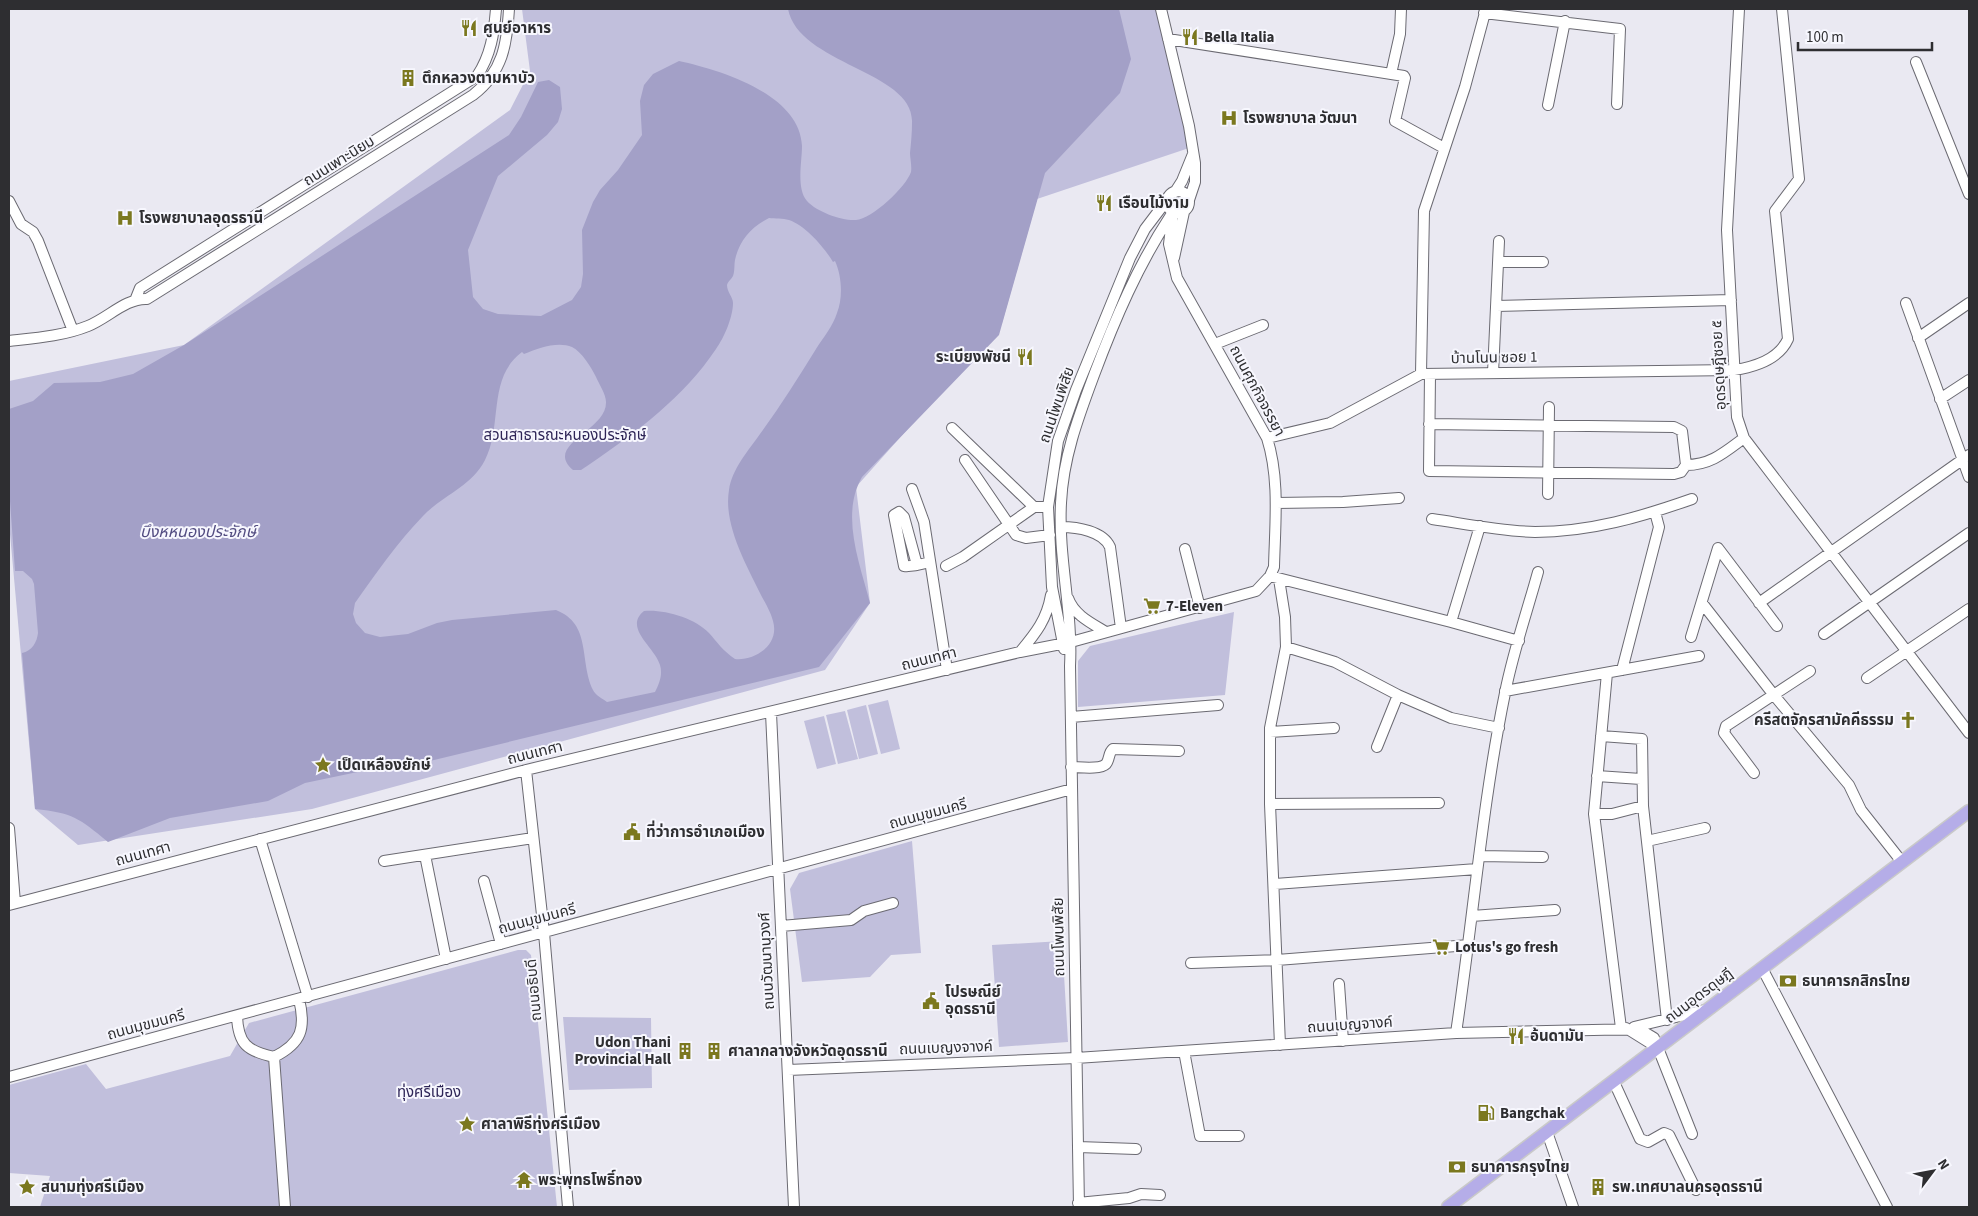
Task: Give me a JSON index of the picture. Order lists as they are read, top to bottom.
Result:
{
  "streets": {
    "main road": ["ถนนอุดรดุษฎี"],
    "street": [
      "ถนนเพาะนิยม",
      "บ้านโนน ซอย 1",
      "อุดรดุษฎีซอย ๕",
      "ถนนศุภกิจจรรยา",
      "ถนนโพนพิสัย",
      "ถนนเทศา",
      "ถนนมุขมนครี",
      "ถนนวัฒนานุวงศ์",
      "ถนนอธิบดี",
      "ถนนเบญจางค์",
      "ถนนเบญงจางค์"
    ]
  },
  "crossings": [
    ["บ้านโนน ซอย 1", "อุดรดุษฎีซอย ๕"],
    ["บ้านโนน ซอย 1", "ถนนศุภกิจจรรยา"],
    ["ถนนศุภกิจจรรยา", "ถนนโพนพิสัย"],
    ["ถนนศุภกิจจรรยา", "ถนนเบญจางค์"],
    ["ถนนโพนพิสัย", "ถนนเทศา"],
    ["ถนนโพนพิสัย", "ถนนมุขมนครี"],
    ["ถนนโพนพิสัย", "ถนนเบญจางค์"],
    ["ถนนโพนพิสัย", "ถนนเบญงจางค์"],
    ["ถนนเทศา", "ถนนวัฒนานุวงศ์"],
    ["ถนนเทศา", "ถนนอธิบดี"],
    ["ถนนมุขมนครี", "ถนนวัฒนานุวงศ์"],
    ["ถนนมุขมนครี", "ถนนอธิบดี"],
    ["ถนนวัฒนานุวงศ์", "ถนนเบญงจางค์"],
    ["ถนนอุดรดุษฎี", "ถนนเบญจางค์"],
    ["ถนนเบญจางค์", "ถนนเบญงจางค์"]
  ],
  "water": ["บึงหหนองประจักษ์"],
  "parks": ["สวนสาธารณะหนองประจักษ์", "ทุ่งศรีเมือง"],
  "places": {
    "restaurant": [
      "ศูนย์อาหาร",
      "Bella Italia",
      "เรือนไม้งาม",
      "ระเบียงพัชนี",
      "อ้นดามัน"
    ],
    "building": [
      "ตึกหลวงตามหาบัว",
      "Udon Thani Provincial Hall",
      "ศาลากลางจังหวัดอุดรธานี",
      "รพ.เทศบาลนครอุดรธานี"
    ],
    "hospital": ["โรงพยาบาล วัฒนา", "โรงพยาบาลอุดรธานี"],
    "supermarket": ["7-Eleven", "Lotus's go fresh"],
    "church": ["ครีสตจักรสามัคคีธรรม"],
    "place": ["เป็ดเหลืองยักษ์", "ศาลาพิธีทุ่งศรีเมือง", "สนามทุ่งศรีเมือง"],
    "public building": ["ที่ว่าการอำเภอเมือง", "โปรษณีย์ อุดรธานี"],
    "bank": ["ธนาคารกสิกรไทย", "ธนาคารกรุงไทย"],
    "fuel station": ["Bangchak"],
    "temple": ["พระพุทธโพธิ์ทอง"]
  },
  "scale_bar": "100 m",
  "north": "top right"
}
